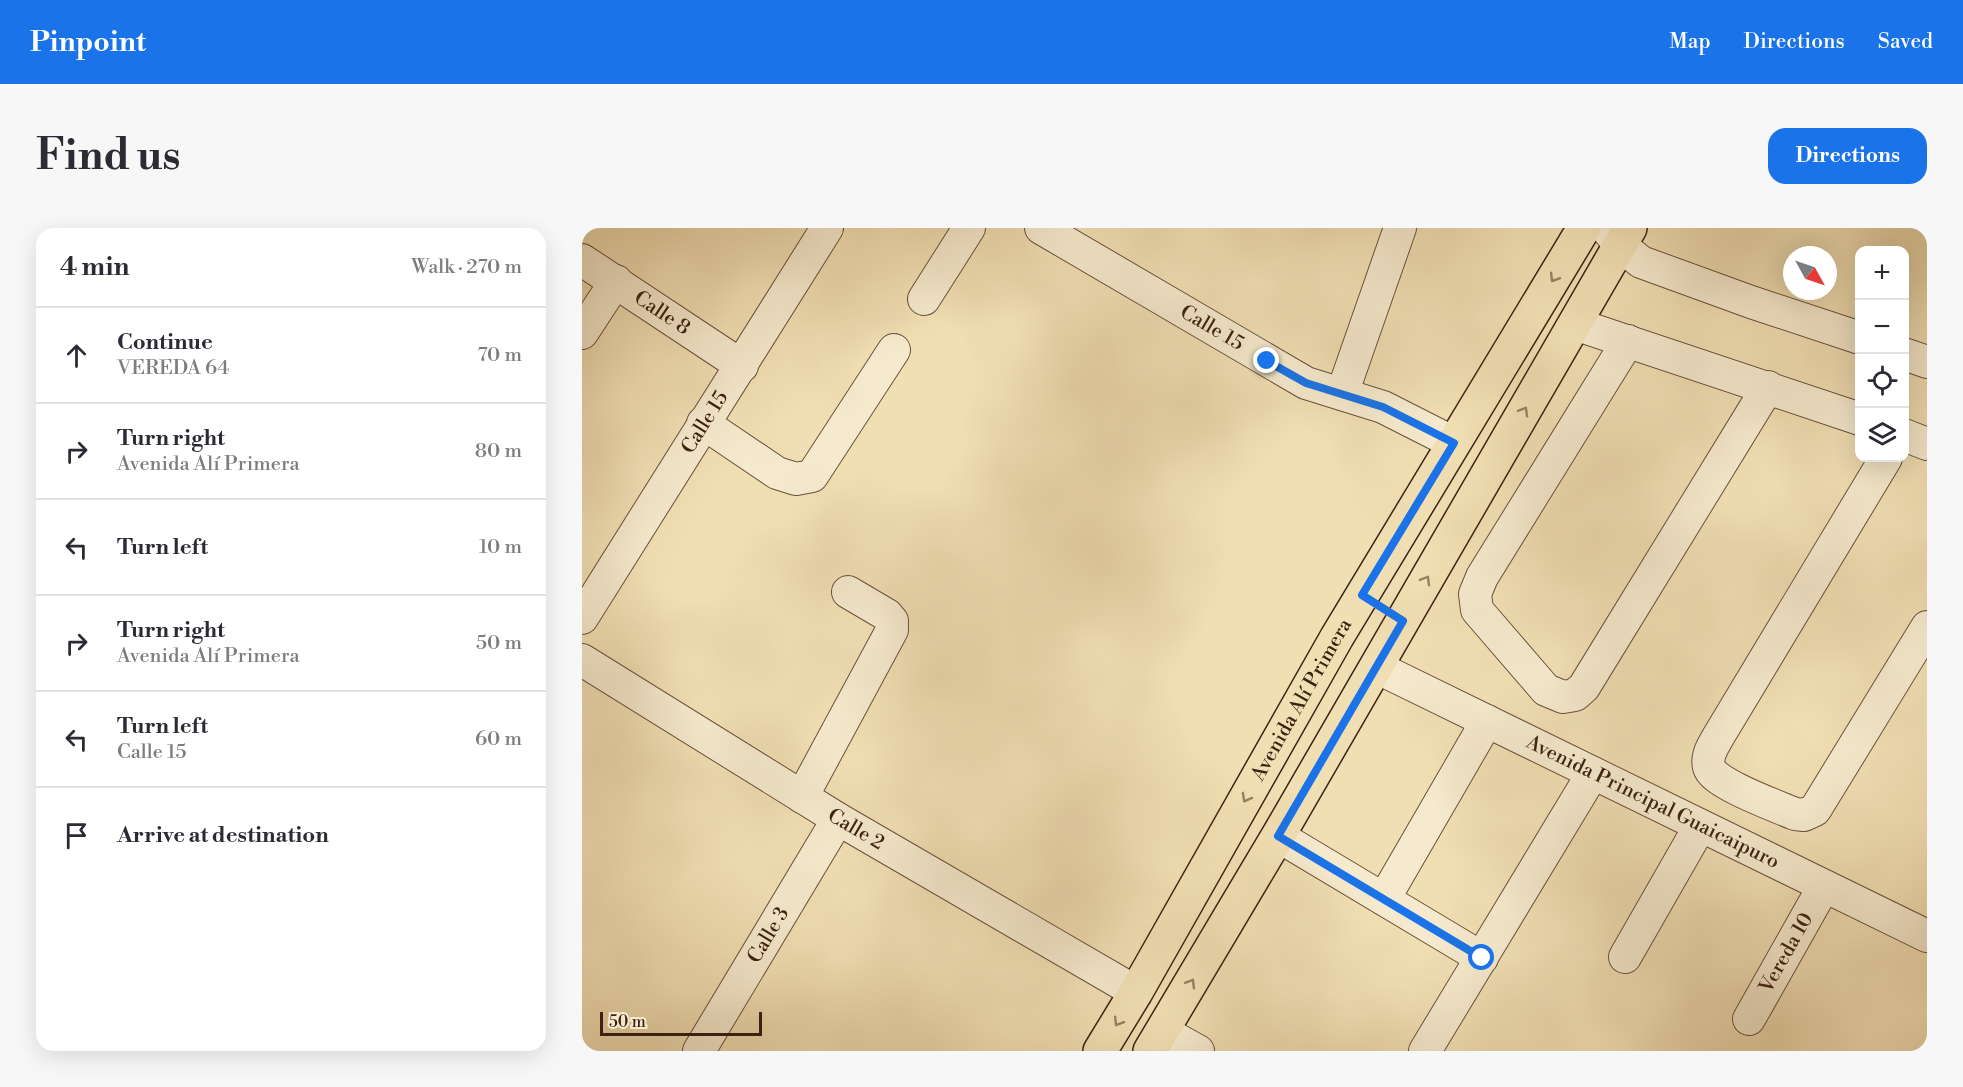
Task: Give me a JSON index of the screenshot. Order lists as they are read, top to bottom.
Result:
{
  "streets": {
    "main road": ["Avenida Alí Primera"],
    "street": [
      "Calle 8",
      "Calle 15",
      "Avenida Principal Guaicaipuro",
      "Calle 2",
      "Calle 3",
      "Vereda 10"
    ]
  },
  "crossings": [
    ["Calle 8", "Calle 15"],
    ["Calle 15", "Avenida Alí Primera"],
    ["Avenida Alí Primera", "Calle 2"],
    ["Avenida Principal Guaicaipuro", "Vereda 10"],
    ["Calle 2", "Calle 3"]
  ],
  "scale_bar": "50 m",
  "north": "bottom right",
  "page": {
    "header": "Pinpoint",
    "nav": ["Map", "Directions", "Saved"],
    "buttons": "Directions",
    "title": "Find us",
    "heading": ["4 min", "Walk · 270 m"],
    "map_buttons": ["+", "−"],
    "list": [
      ["Continue", "VEREDA 64", "70 m"],
      ["Turn right", "Avenida Alí Primera", "80 m"],
      ["Turn left", "10 m"],
      ["Turn right", "Avenida Alí Primera", "50 m"],
      ["Turn left", "Calle 15", "60 m"],
      "Arrive at destination"
    ],
    "scale": "50 m"
  }
}
